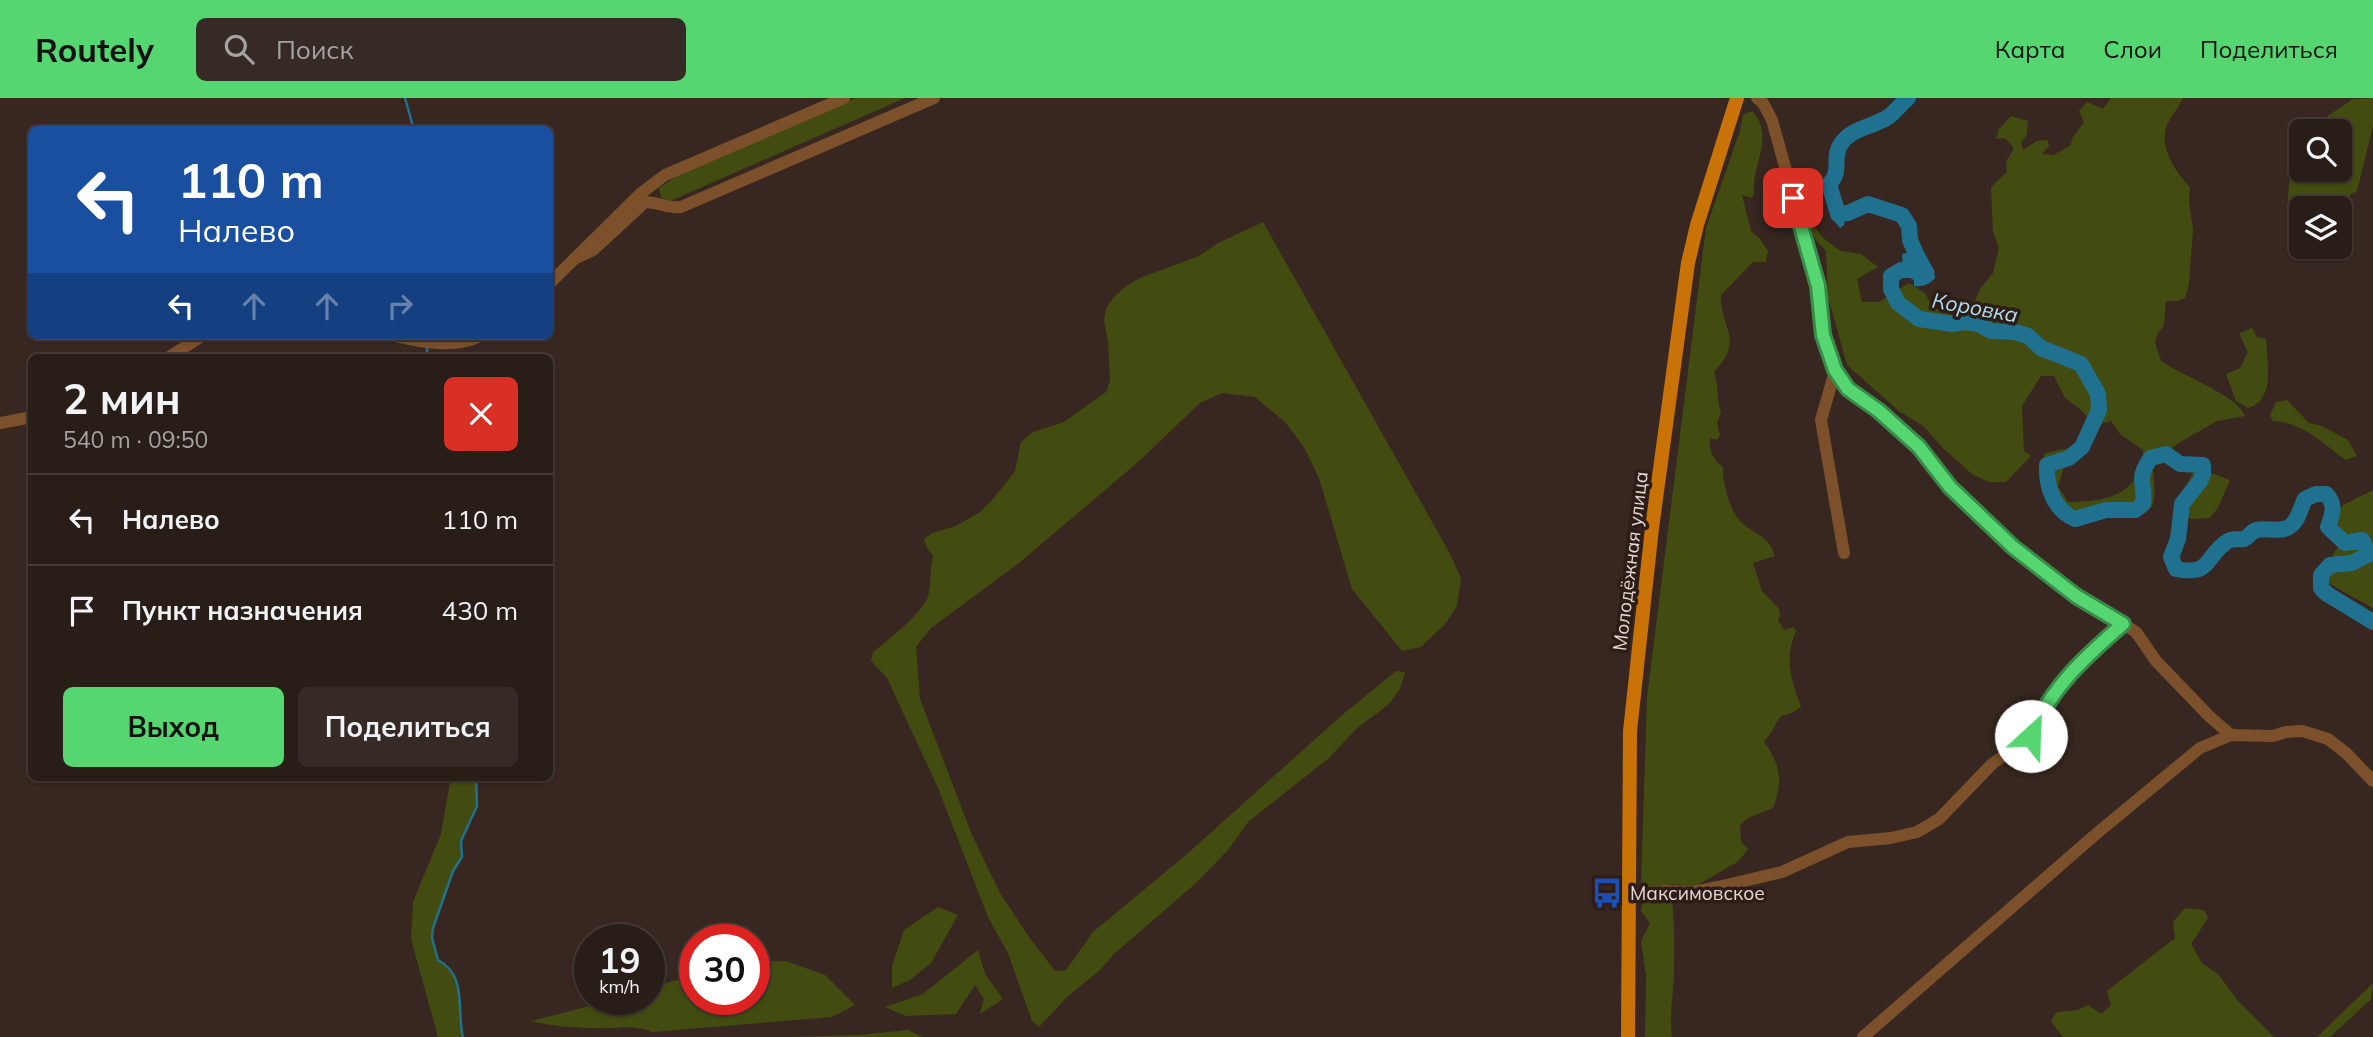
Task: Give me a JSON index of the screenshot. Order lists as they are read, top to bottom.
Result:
{
  "streets": {
    "main road": ["Молодёжная улица"]
  },
  "water": ["Коровка"],
  "places": {
    "bus stop": ["Максимовское"]
  },
  "page": {
    "header": "Routely",
    "search": "Поиск",
    "nav": ["Карта", "Слои", "Поделиться"],
    "turn": ["110 m", "Налево"],
    "heading": ["2 мин", "540 m · 09:50"],
    "list": [
      {
        "name": "Налево",
        "value": "110 m"
      },
      {
        "name": "Пункт назначения",
        "value": "430 m"
      }
    ],
    "buttons": ["Выход", "Поделиться"],
    "speed": "19 km/h",
    "limit": "30"
  }
}
